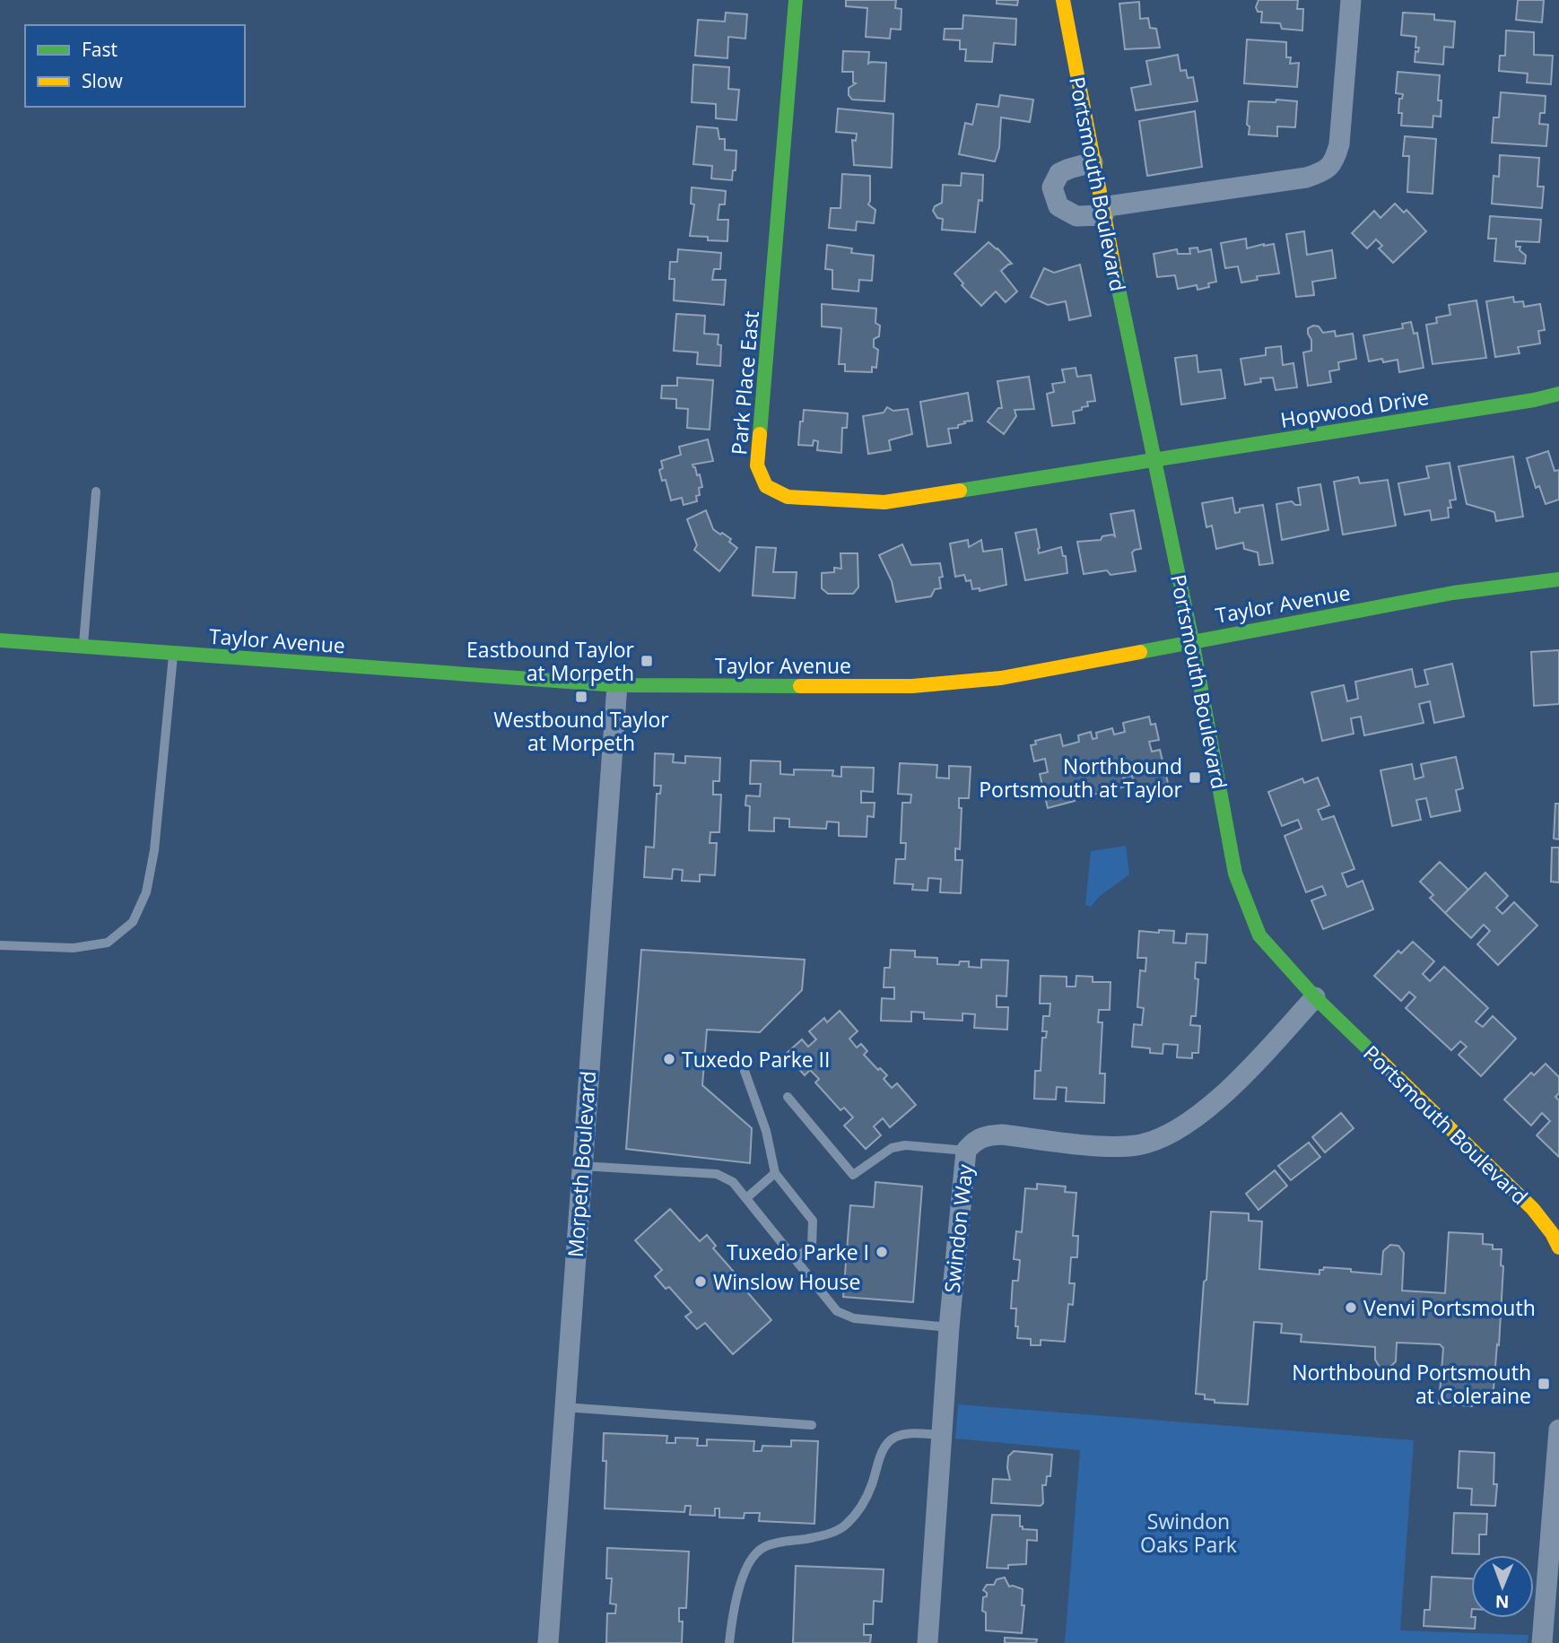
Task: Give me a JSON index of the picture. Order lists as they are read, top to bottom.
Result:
{
  "streets": {
    "street": [
      "Portsmouth Boulevard",
      "Park Place East",
      "Hopwood Drive",
      "Taylor Avenue",
      "Morpeth Boulevard",
      "Swindon Way"
    ]
  },
  "crossings": [
    ["Portsmouth Boulevard", "Park Place East"],
    ["Portsmouth Boulevard", "Hopwood Drive"],
    ["Portsmouth Boulevard", "Taylor Avenue"],
    ["Portsmouth Boulevard", "Swindon Way"],
    ["Park Place East", "Hopwood Drive"],
    ["Taylor Avenue", "Morpeth Boulevard"]
  ],
  "parks": ["Swindon Oaks Park"],
  "places": {
    "transit": [
      "Eastbound Taylor at Morpeth",
      "Westbound Taylor at Morpeth",
      "Northbound Portsmouth at Taylor",
      "Northbound Portsmouth at Coleraine"
    ],
    "other": [
      "Tuxedo Parke II",
      "Tuxedo Parke I",
      "Winslow House",
      "Venvi Portsmouth"
    ]
  },
  "legend": ["Fast", "Slow"],
  "north": "bottom"
}
